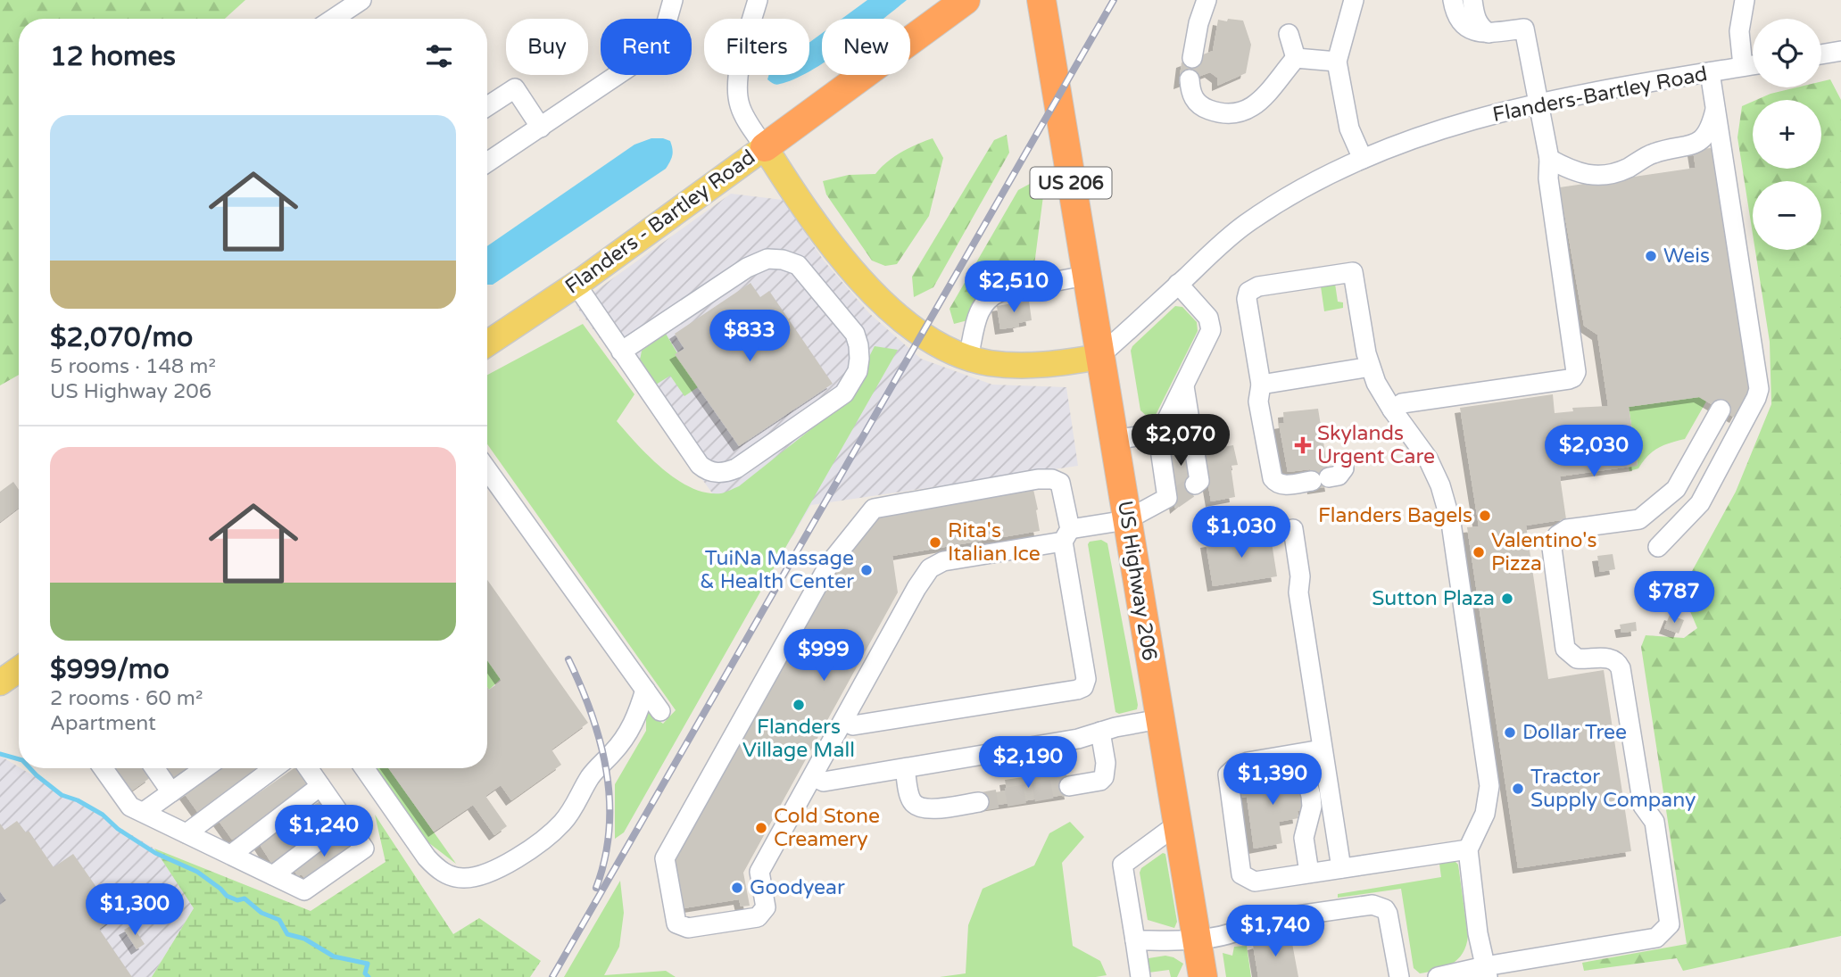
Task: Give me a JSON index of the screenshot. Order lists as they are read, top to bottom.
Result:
{
  "streets": {
    "highway": ["US 206", "US Highway 206"],
    "main road": ["Flanders - Bartley Road"],
    "street": ["Flanders-Bartley Road"]
  },
  "crossings": [
    ["Flanders-Bartley Road", "Flanders - Bartley Road"],
    ["Flanders-Bartley Road", "US Highway 206"],
    ["Flanders - Bartley Road", "US Highway 206"]
  ],
  "places": {
    "other": [
      "Weis",
      "Flanders Bagels",
      "Rita's Italian Ice",
      "Valentino's Pizza",
      "TuiNa Massage & Health Center",
      "Sutton Plaza",
      "Flanders Village Mall",
      "Dollar Tree",
      "Tractor Supply Company",
      "Cold Stone Creamery",
      "Goodyear"
    ],
    "health": ["Skylands Urgent Care"]
  },
  "page": {
    "map_buttons": ["+", "−"],
    "chip": [
      "Buy",
      "Rent",
      "Filters",
      "New"
    ],
    "heading": "12 homes",
    "list": [
      {
        "name": "$2,070/mo",
        "note": "5 rooms · 148 m² · US Highway 206"
      },
      {
        "name": "$999/mo",
        "note": "2 rooms · 60 m² · Apartment"
      }
    ],
    "price": [
      "$2,510",
      "$833",
      "$2,070",
      "$2,030",
      "$1,030",
      "$787",
      "$999",
      "$2,190",
      "$1,390",
      "$1,240",
      "$1,300",
      "$1,740"
    ]
  }
}
